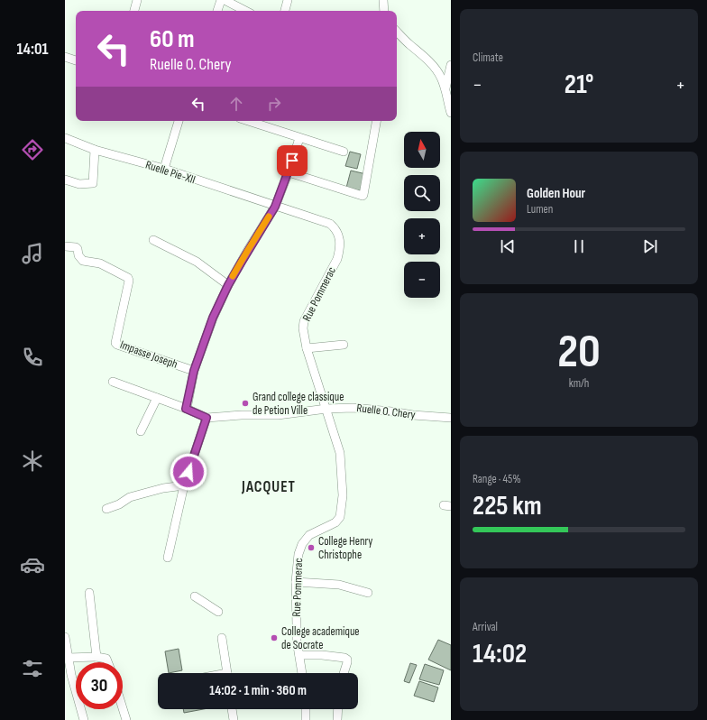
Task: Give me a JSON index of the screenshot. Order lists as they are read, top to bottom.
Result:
{
  "streets": {
    "street": [
      "Ruelle Pie-XII",
      "Rue Pommerac",
      "Impasse Joseph",
      "Ruelle O. Chery"
    ]
  },
  "crossings": [
    ["Ruelle Pie-XII", "Rue Pommerac"],
    ["Rue Pommerac", "Ruelle O. Chery"]
  ],
  "districts": ["JACQUET"],
  "places": ["Grand college classique de Petion Ville", "College Henry Christophe", "College academique de Socrate"],
  "north": "top",
  "page": {
    "tabs": "14:01",
    "tile": [
      "Climate",
      ["20", "km/h"],
      ["Range · 45%", "225 km"],
      ["Arrival", "14:02"]
    ],
    "turn": ["60 m", "Ruelle O. Chery"],
    "heat": ["−", "21°", "+"],
    "map_buttons": ["+", "−"],
    "song": ["Golden Hour", "Lumen"],
    "limit": "30",
    "trip": "14:02 · 1 min · 360 m"
  }
}
